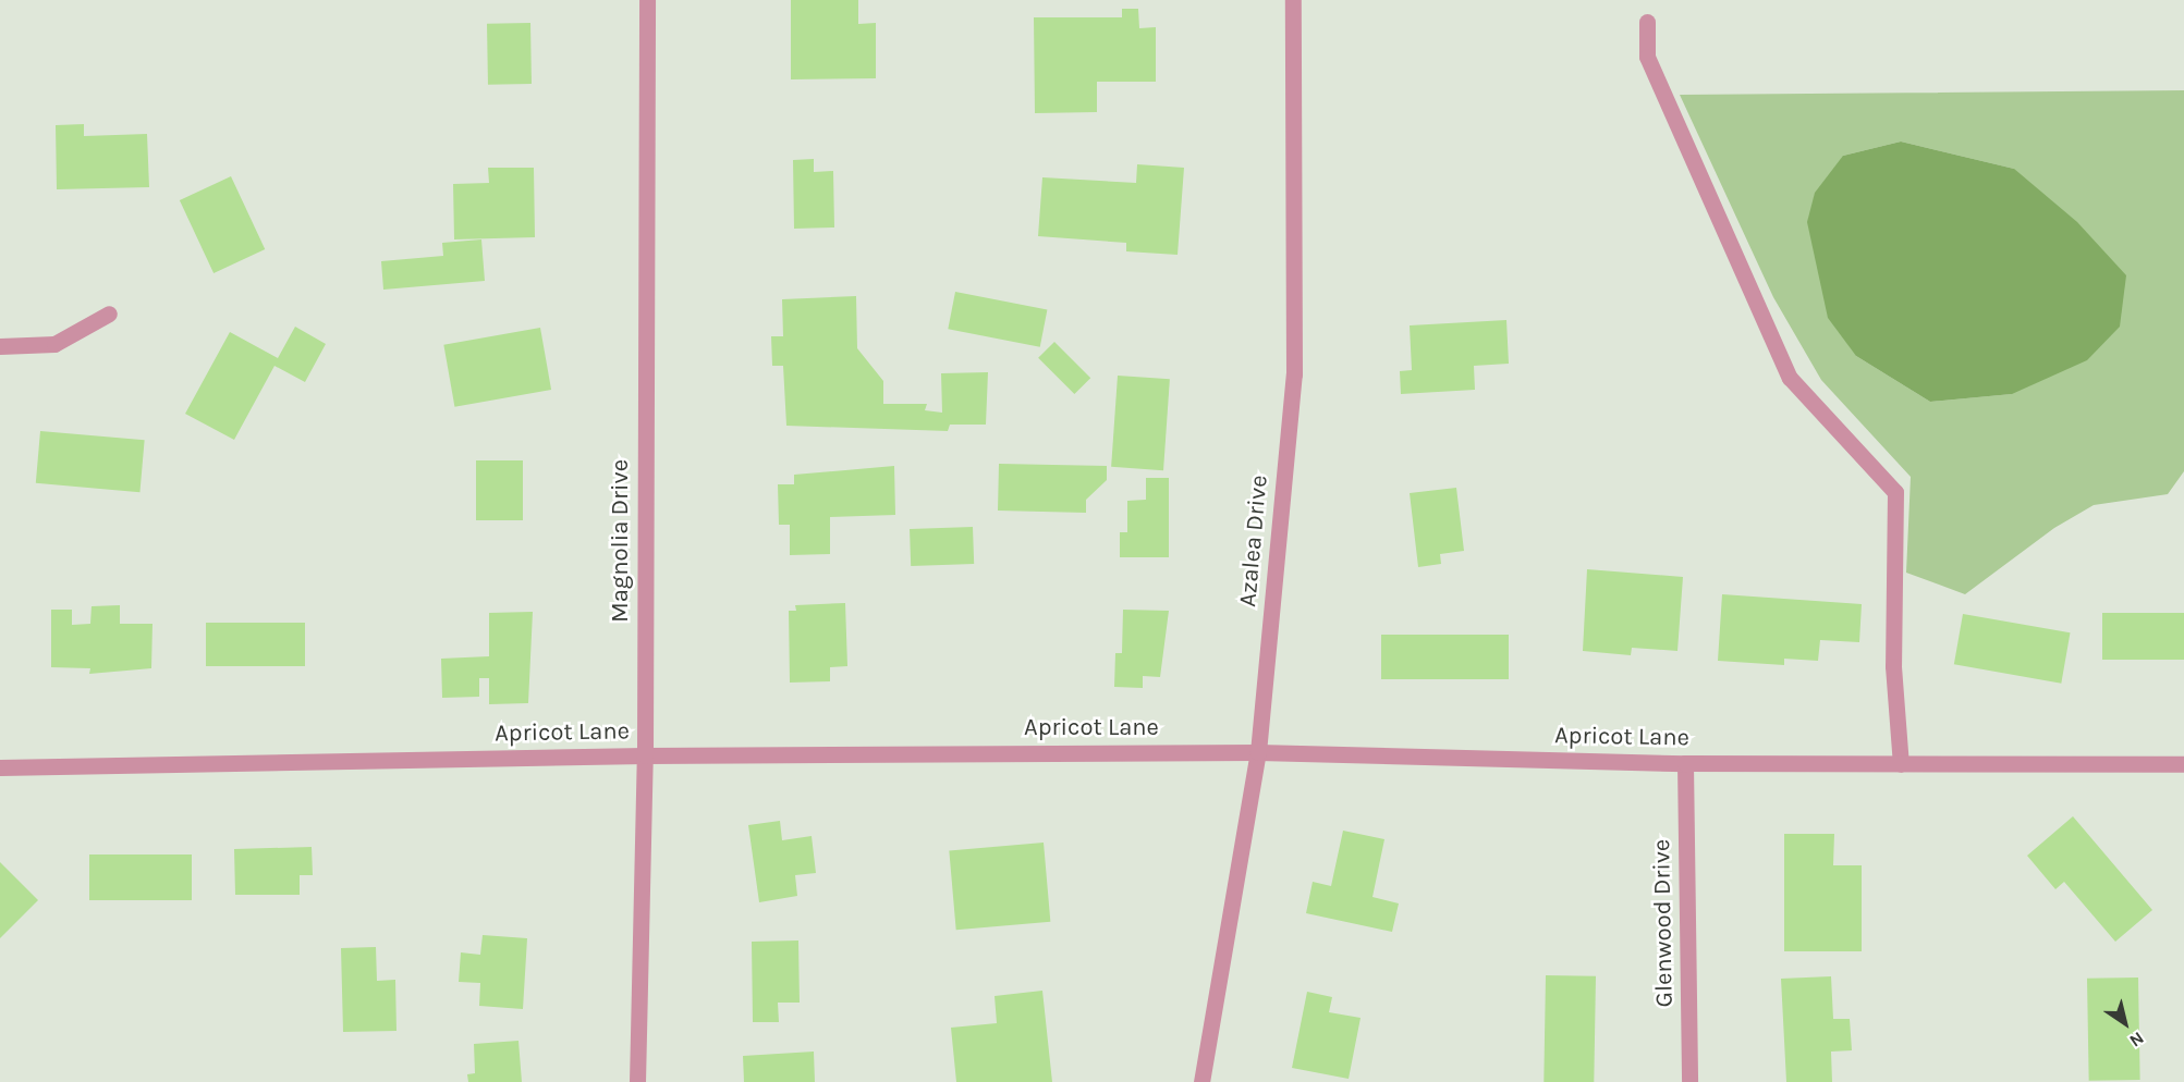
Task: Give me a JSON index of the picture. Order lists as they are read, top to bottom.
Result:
{
  "streets": {
    "street": [
      "Magnolia Drive",
      "Azalea Drive",
      "Apricot Lane",
      "Glenwood Drive"
    ]
  },
  "crossings": [
    ["Magnolia Drive", "Apricot Lane"],
    ["Azalea Drive", "Apricot Lane"],
    ["Apricot Lane", "Glenwood Drive"]
  ],
  "north": "bottom right"
}
